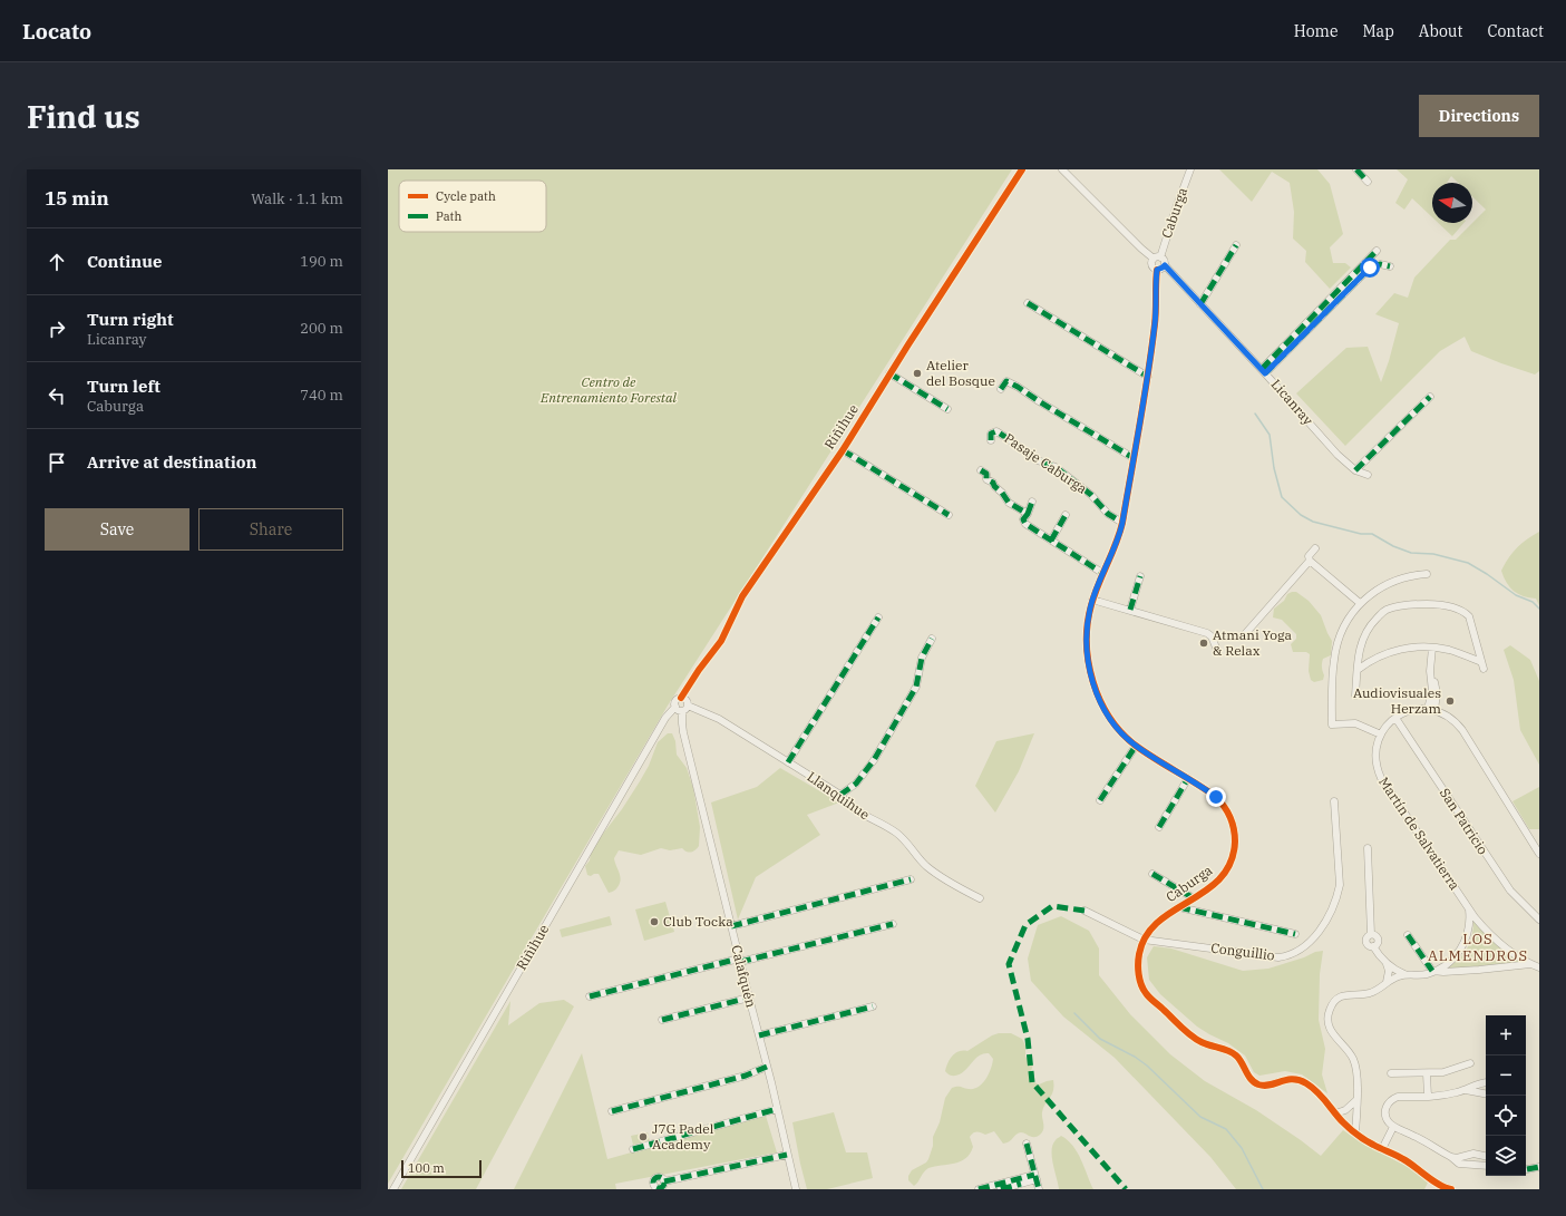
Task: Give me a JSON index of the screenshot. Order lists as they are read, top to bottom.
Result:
{
  "streets": {
    "street": [
      "Caburga",
      "Licanray",
      "Riñihue",
      "Pasaje Caburga",
      "Llanquihue",
      "San Patricio",
      "Martín de Salvatierra",
      "Conguillio",
      "Calafquén"
    ]
  },
  "crossings": [
    ["Caburga", "Licanray"],
    ["Caburga", "Pasaje Caburga"],
    ["Caburga", "Conguillio"],
    ["Riñihue", "Llanquihue"],
    ["Riñihue", "Calafquén"],
    ["Llanquihue", "Calafquén"],
    ["San Patricio", "Martín de Salvatierra"]
  ],
  "districts": ["LOS ALMENDROS"],
  "parks": ["Centro de Entrenamiento Forestal"],
  "places": [
    "Atelier del Bosque",
    "Atmani Yoga & Relax",
    "Audiovisuales Herzam",
    "Club Tocka",
    "J7G Padel Academy"
  ],
  "legend": ["Cycle path", "Path"],
  "scale_bar": "100 m",
  "north": "left",
  "page": {
    "header": "Locato",
    "nav": [
      "Home",
      "Map",
      "About",
      "Contact"
    ],
    "buttons": [
      "Directions",
      ["Save", "Share"]
    ],
    "title": "Find us",
    "heading": ["15 min", "Walk · 1.1 km"],
    "list": [
      ["Continue", "190 m"],
      ["Turn right", "Licanray", "200 m"],
      ["Turn left", "Caburga", "740 m"],
      "Arrive at destination"
    ],
    "map_buttons": ["+", "−"],
    "scale": "100 m"
  }
}
